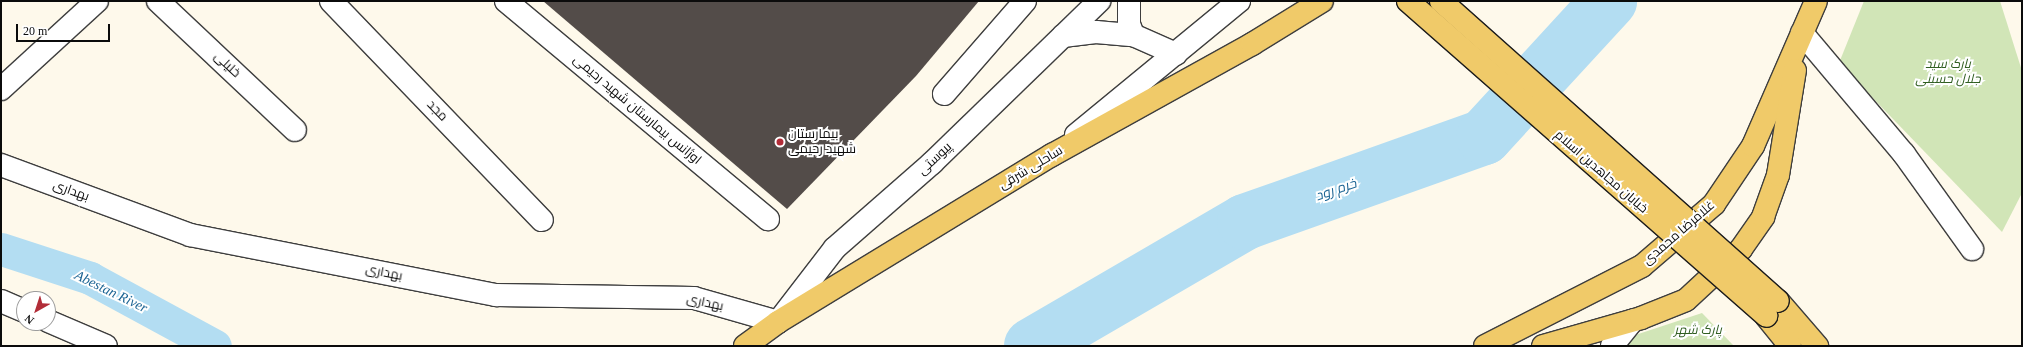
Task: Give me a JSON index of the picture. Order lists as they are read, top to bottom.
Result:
{
  "streets": {
    "main road": ["ساحلی شرقی", "خیابان مجاهدین اسلام", "غلامرضا محمدی"],
    "street": [
      "خلیلی",
      "اوژانس بیمارستان شهید رحیمی",
      "مجد",
      "پیوستی",
      "بهداری"
    ]
  },
  "crossings": [
    ["پیوستی", "ساحلی شرقی"],
    ["پیوستی", "بهداری"],
    ["ساحلی شرقی", "بهداری"]
  ],
  "water": ["خرم رود", "Abestan River"],
  "parks": ["پارک سید جلال حسینی", "پارک شهر"],
  "places": ["بیمارستان شهید رحیمی"],
  "scale_bar": "20 m",
  "north": "bottom left"
}
